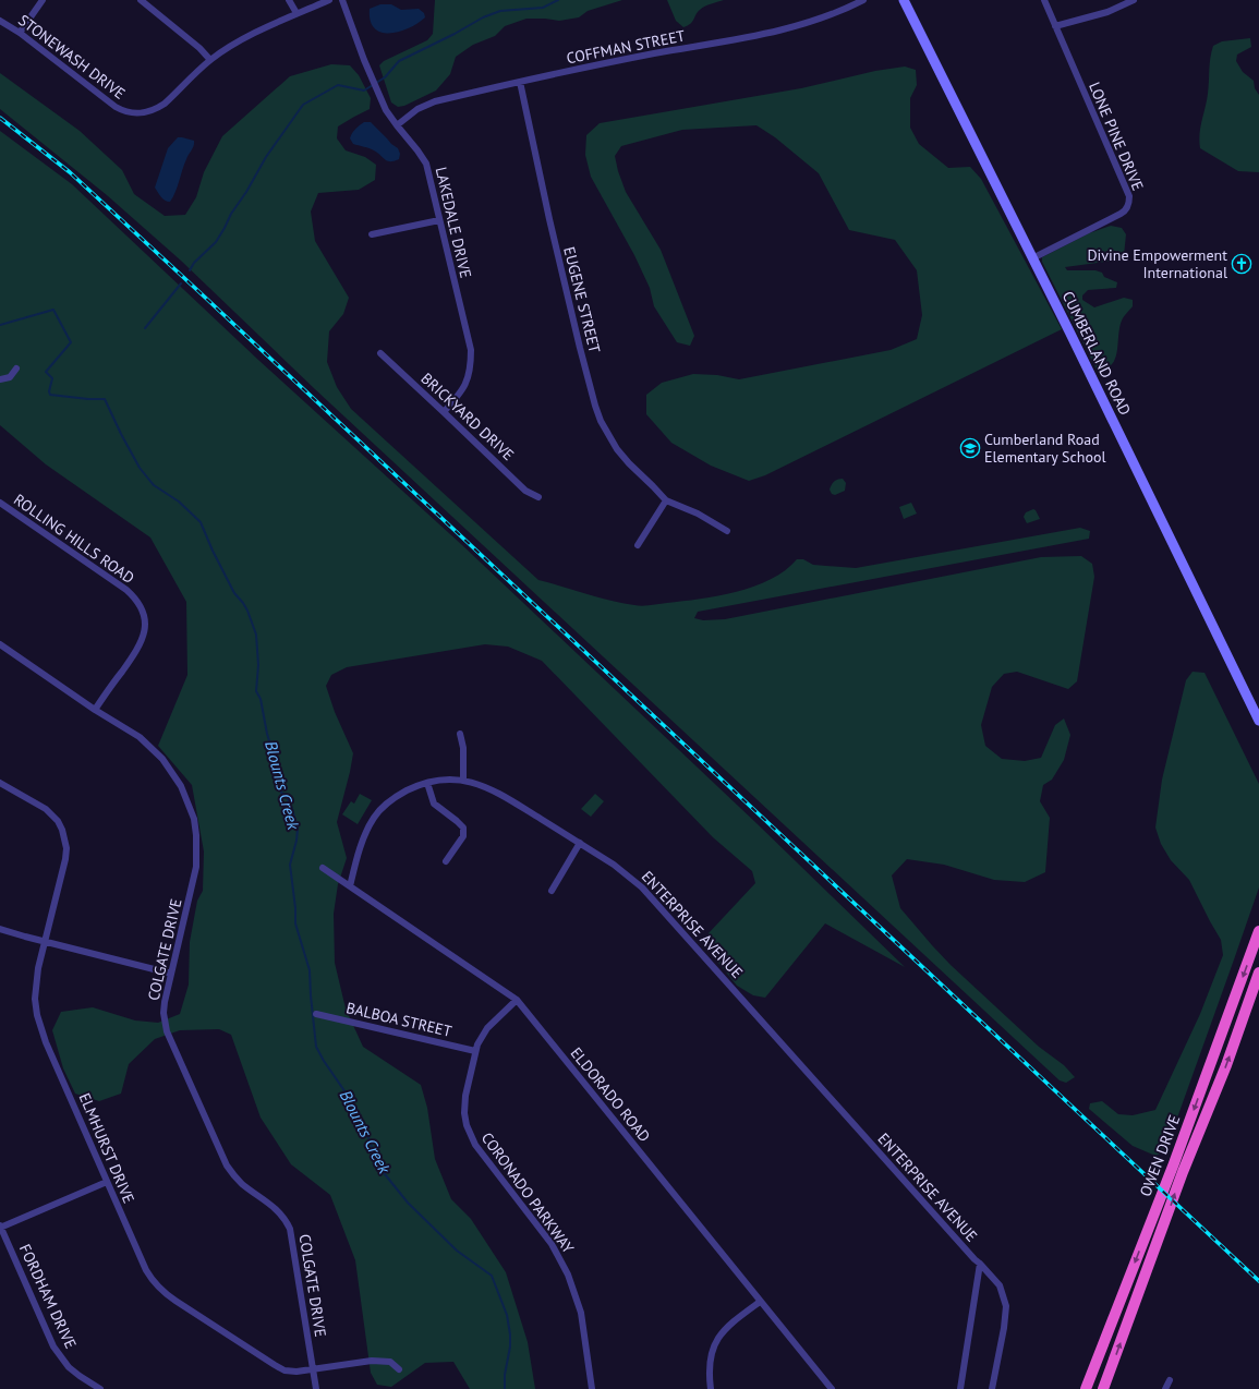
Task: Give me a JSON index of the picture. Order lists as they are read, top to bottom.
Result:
{
  "streets": {
    "highway": ["OWEN DRIVE"],
    "main road": ["CUMBERLAND ROAD"],
    "street": [
      "COFFMAN STREET",
      "STONEWASH DRIVE",
      "LONE PINE DRIVE",
      "LAKEDALE DRIVE",
      "EUGENE STREET",
      "BRICKYARD DRIVE",
      "ROLLING HILLS ROAD",
      "ENTERPRISE AVENUE",
      "COLGATE DRIVE",
      "BALBOA STREET",
      "ELDORADO ROAD",
      "ELMHURST DRIVE",
      "CORONADO PARKWAY",
      "FORDHAM DRIVE"
    ]
  },
  "crossings": [
    ["COFFMAN STREET", "LAKEDALE DRIVE"],
    ["COFFMAN STREET", "EUGENE STREET"],
    ["LONE PINE DRIVE", "CUMBERLAND ROAD"],
    ["LAKEDALE DRIVE", "BRICKYARD DRIVE"],
    ["ROLLING HILLS ROAD", "COLGATE DRIVE"],
    ["ENTERPRISE AVENUE", "ELDORADO ROAD"],
    ["COLGATE DRIVE", "ELMHURST DRIVE"],
    ["BALBOA STREET", "CORONADO PARKWAY"],
    ["ELDORADO ROAD", "CORONADO PARKWAY"]
  ],
  "water": ["Blounts Creek"],
  "places": {
    "church": ["Divine Empowerment International"],
    "school or university": ["Cumberland Road Elementary School"]
  }
}
